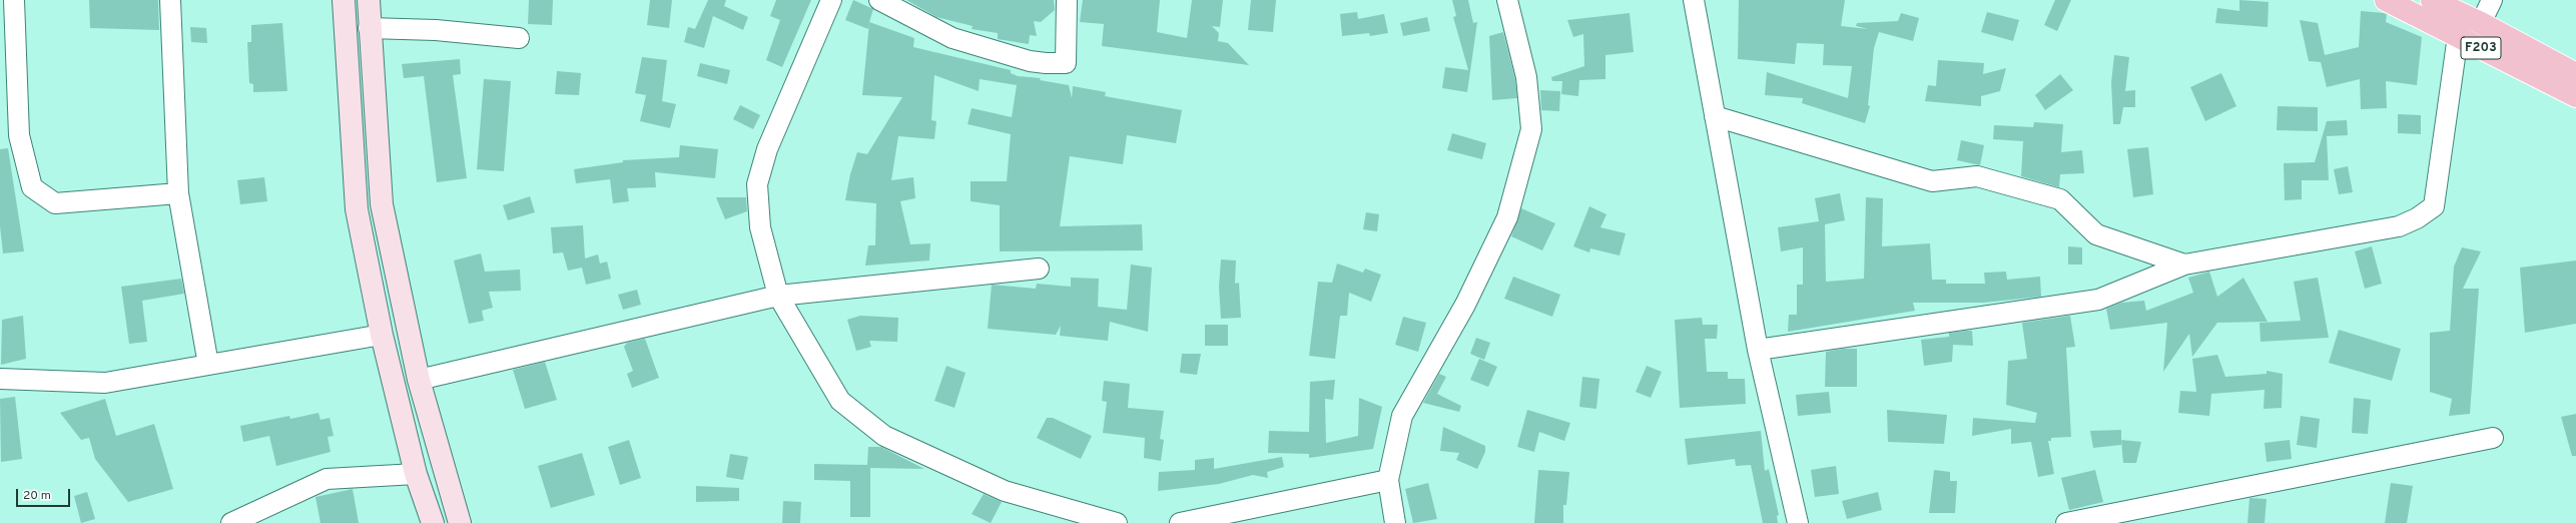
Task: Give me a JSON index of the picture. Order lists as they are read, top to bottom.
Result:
{
  "streets": {
    "main road": ["F203"]
  },
  "scale_bar": "20 m"
}
